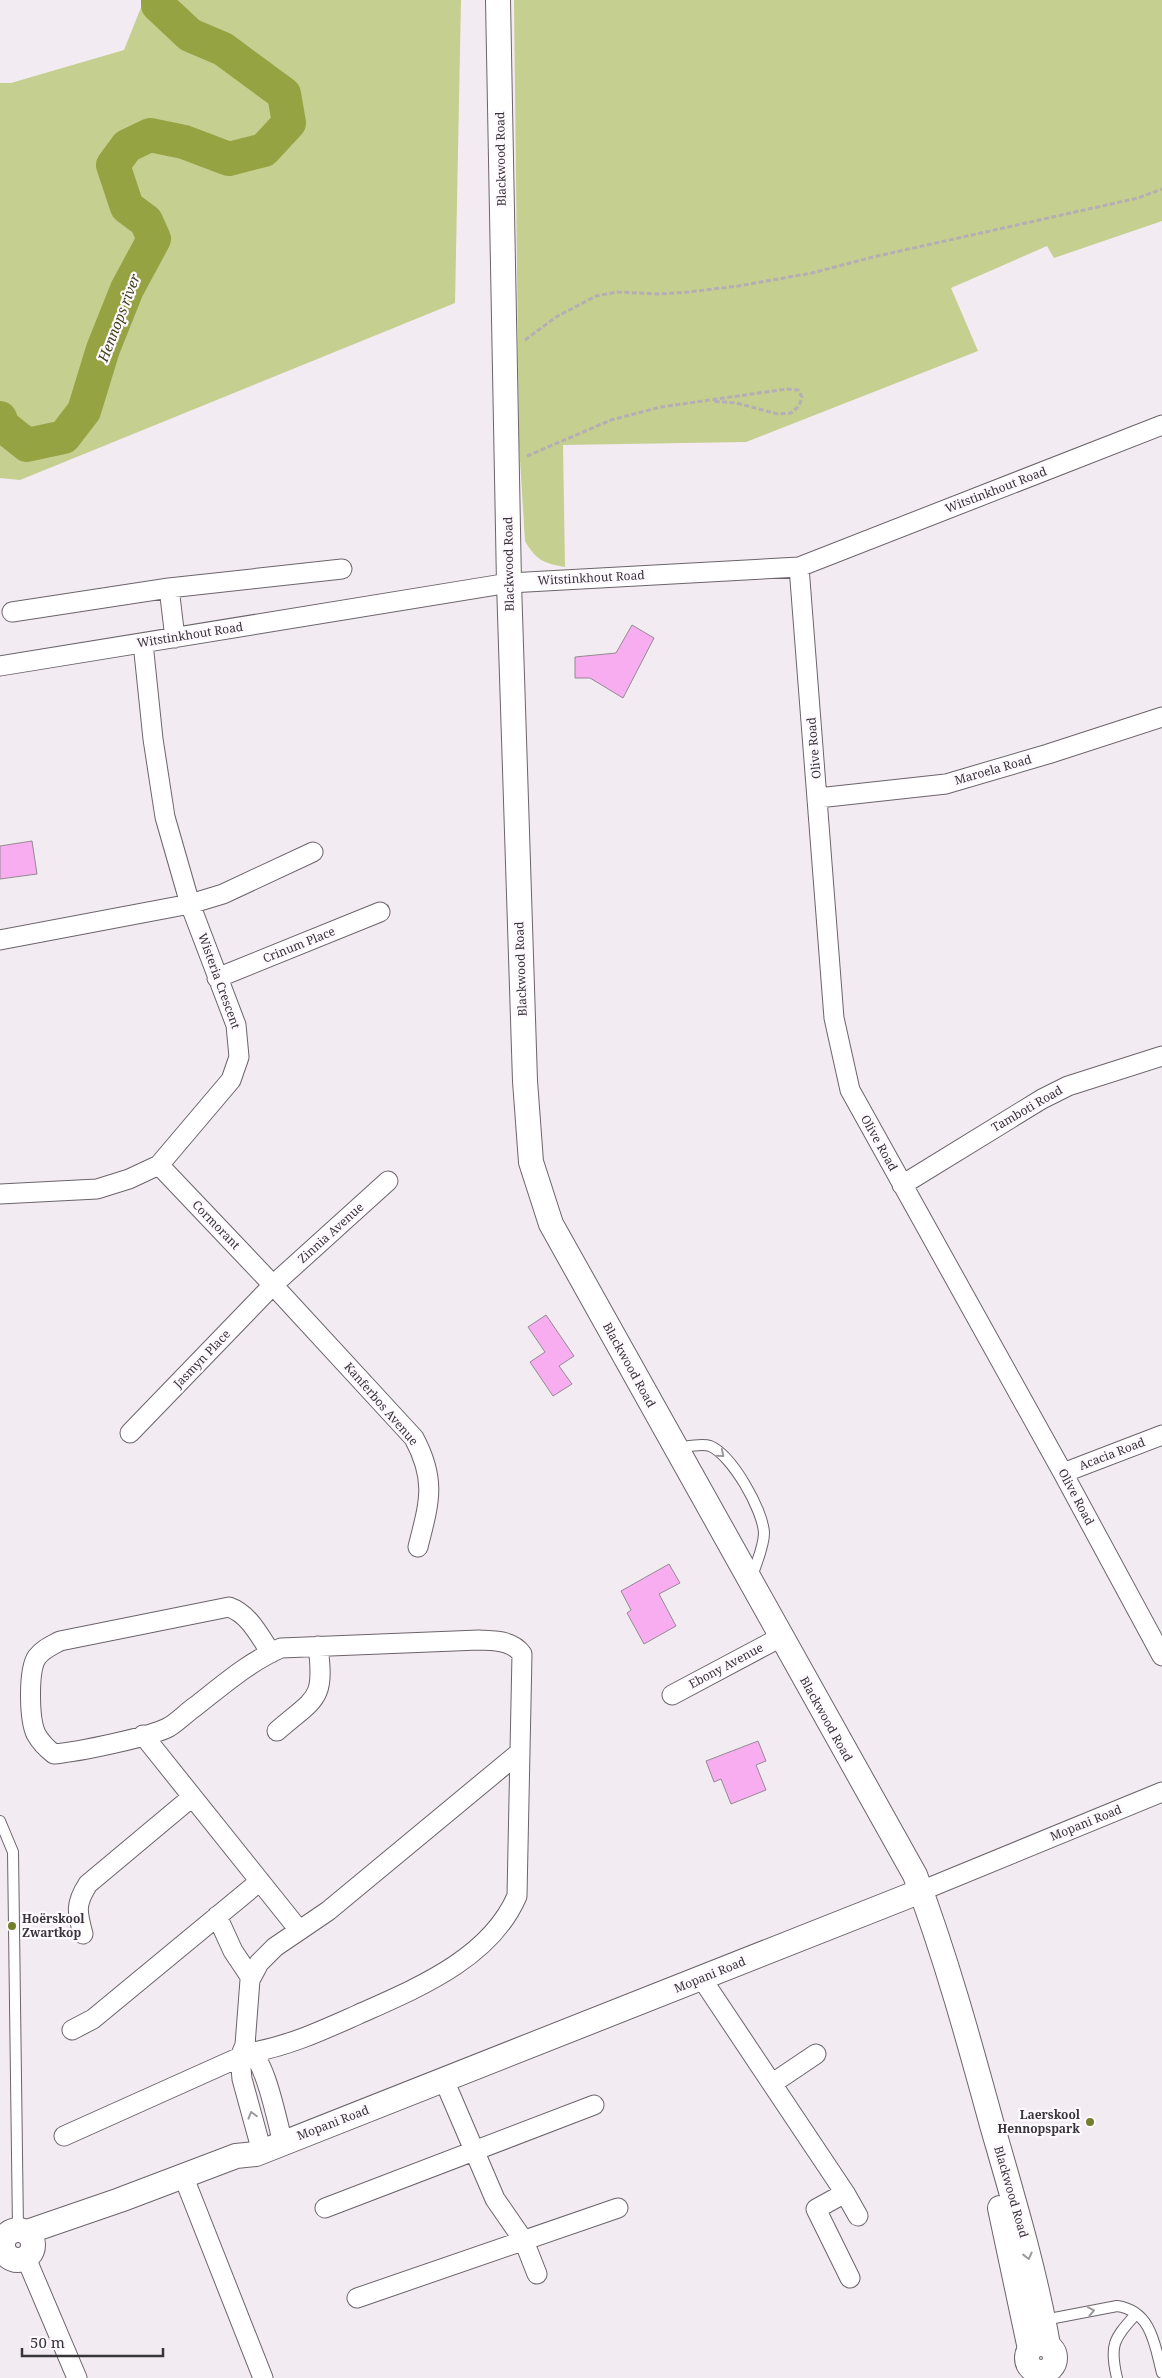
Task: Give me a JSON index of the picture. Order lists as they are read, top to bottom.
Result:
{
  "streets": {
    "street": [
      "Blackwood Road",
      "Witstinkhout Road",
      "Olive Road",
      "Maroela Road",
      "Crinum Place",
      "Wisteria Crescent",
      "Tamboti Road",
      "Cormorant",
      "Zinnia Avenue",
      "Jasmyn Place",
      "Kanferbos Avenue",
      "Acacia Road",
      "Ebony Avenue",
      "Mopani Road"
    ]
  },
  "crossings": [
    ["Blackwood Road", "Witstinkhout Road"],
    ["Blackwood Road", "Ebony Avenue"],
    ["Blackwood Road", "Mopani Road"],
    ["Witstinkhout Road", "Olive Road"],
    ["Witstinkhout Road", "Wisteria Crescent"],
    ["Olive Road", "Maroela Road"],
    ["Olive Road", "Tamboti Road"],
    ["Olive Road", "Acacia Road"],
    ["Crinum Place", "Wisteria Crescent"],
    ["Wisteria Crescent", "Cormorant"],
    ["Cormorant", "Zinnia Avenue"],
    ["Cormorant", "Jasmyn Place"],
    ["Cormorant", "Kanferbos Avenue"],
    ["Zinnia Avenue", "Jasmyn Place"],
    ["Zinnia Avenue", "Kanferbos Avenue"],
    ["Jasmyn Place", "Kanferbos Avenue"]
  ],
  "water": ["Hennops river"],
  "places": ["Hoërskool Zwartkop", "Laerskool Hennopspark"],
  "scale_bar": "50 m"
}
